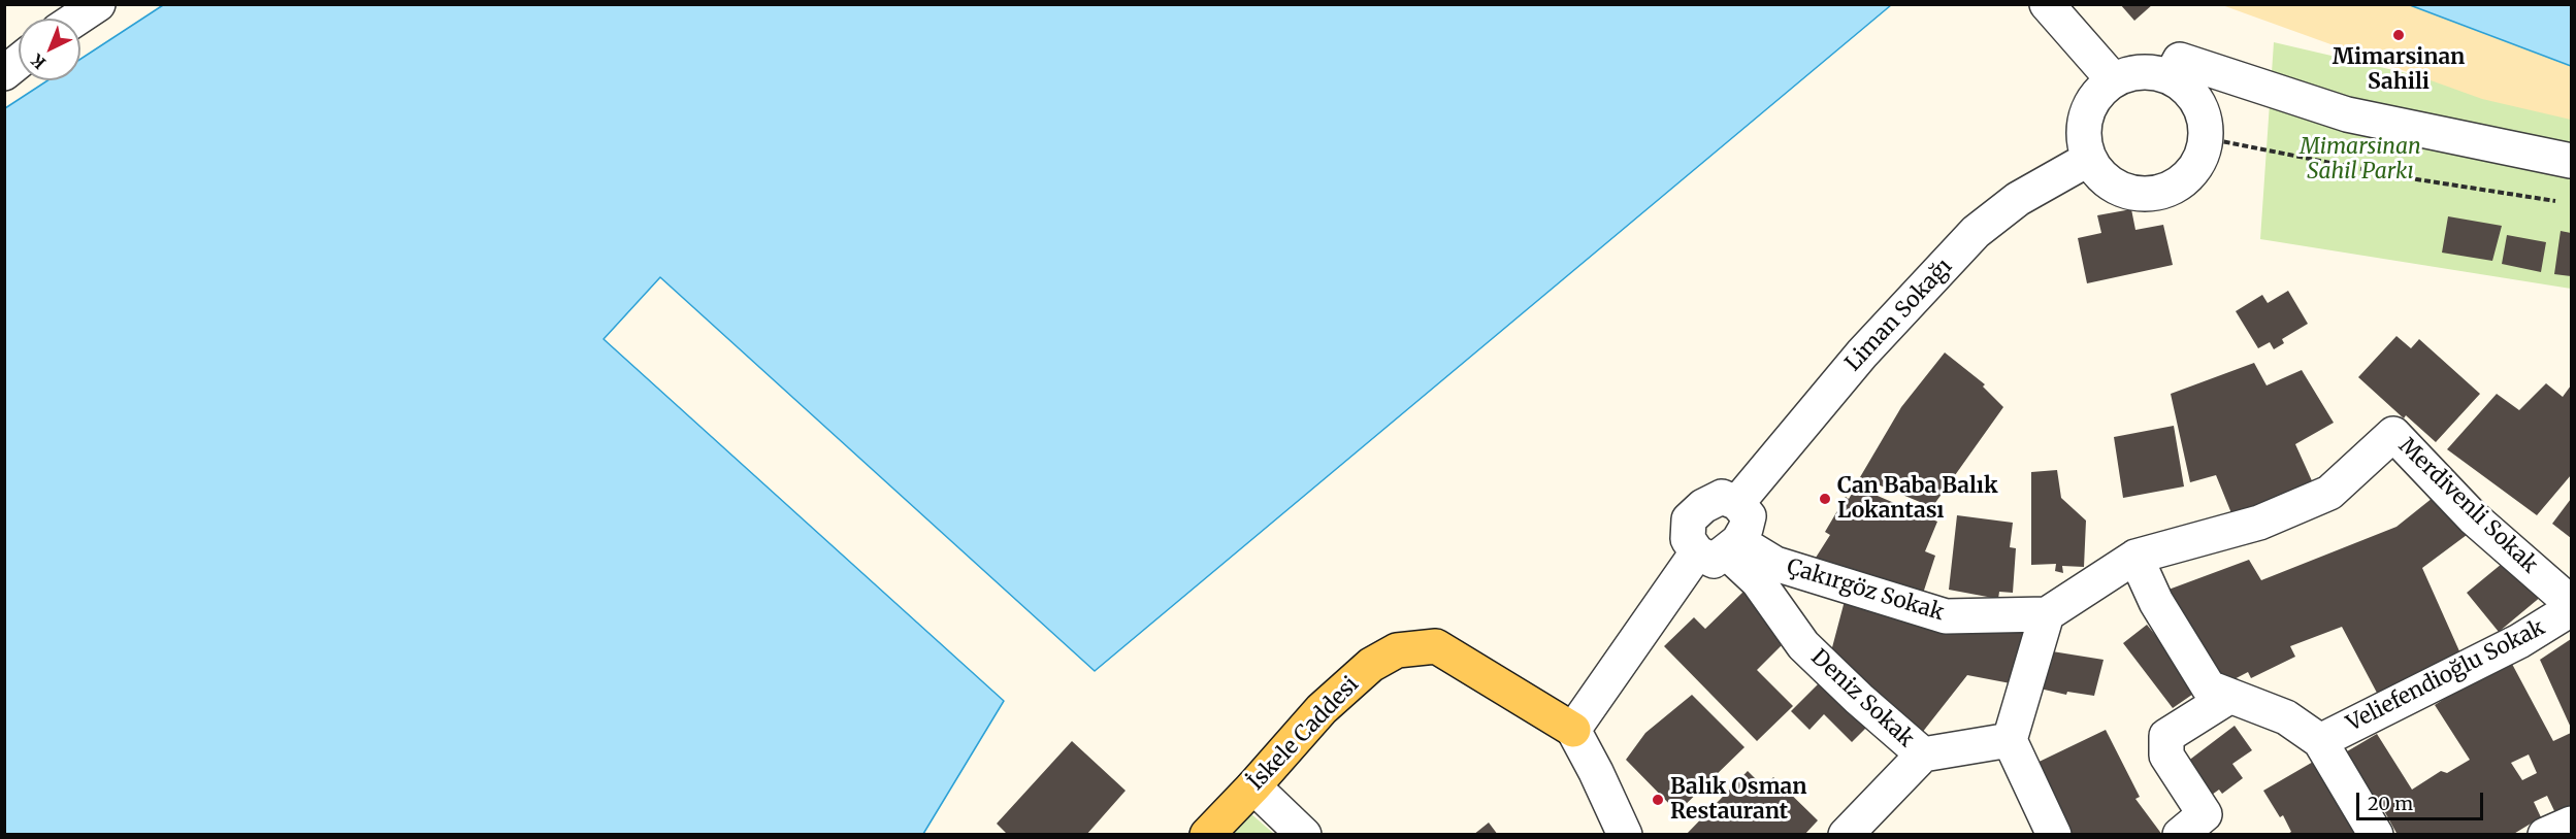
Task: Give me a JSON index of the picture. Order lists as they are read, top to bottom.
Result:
{
  "streets": {
    "main road": ["İskele Caddesi"],
    "street": [
      "Liman Sokağı",
      "Merdivenli Sokak",
      "Çakırgöz Sokak",
      "Veliefendioğlu Sokak",
      "Deniz Sokak"
    ]
  },
  "crossings": [
    ["Liman Sokağı", "Çakırgöz Sokak"],
    ["Liman Sokağı", "Deniz Sokak"],
    ["Merdivenli Sokak", "Çakırgöz Sokak"],
    ["Çakırgöz Sokak", "Deniz Sokak"]
  ],
  "parks": ["Mimarsinan Sahil Parkı"],
  "places": ["Mimarsinan Sahili", "Can Baba Balık Lokantası", "Balık Osman Restaurant"],
  "scale_bar": "20 m",
  "north": "bottom left"
}
